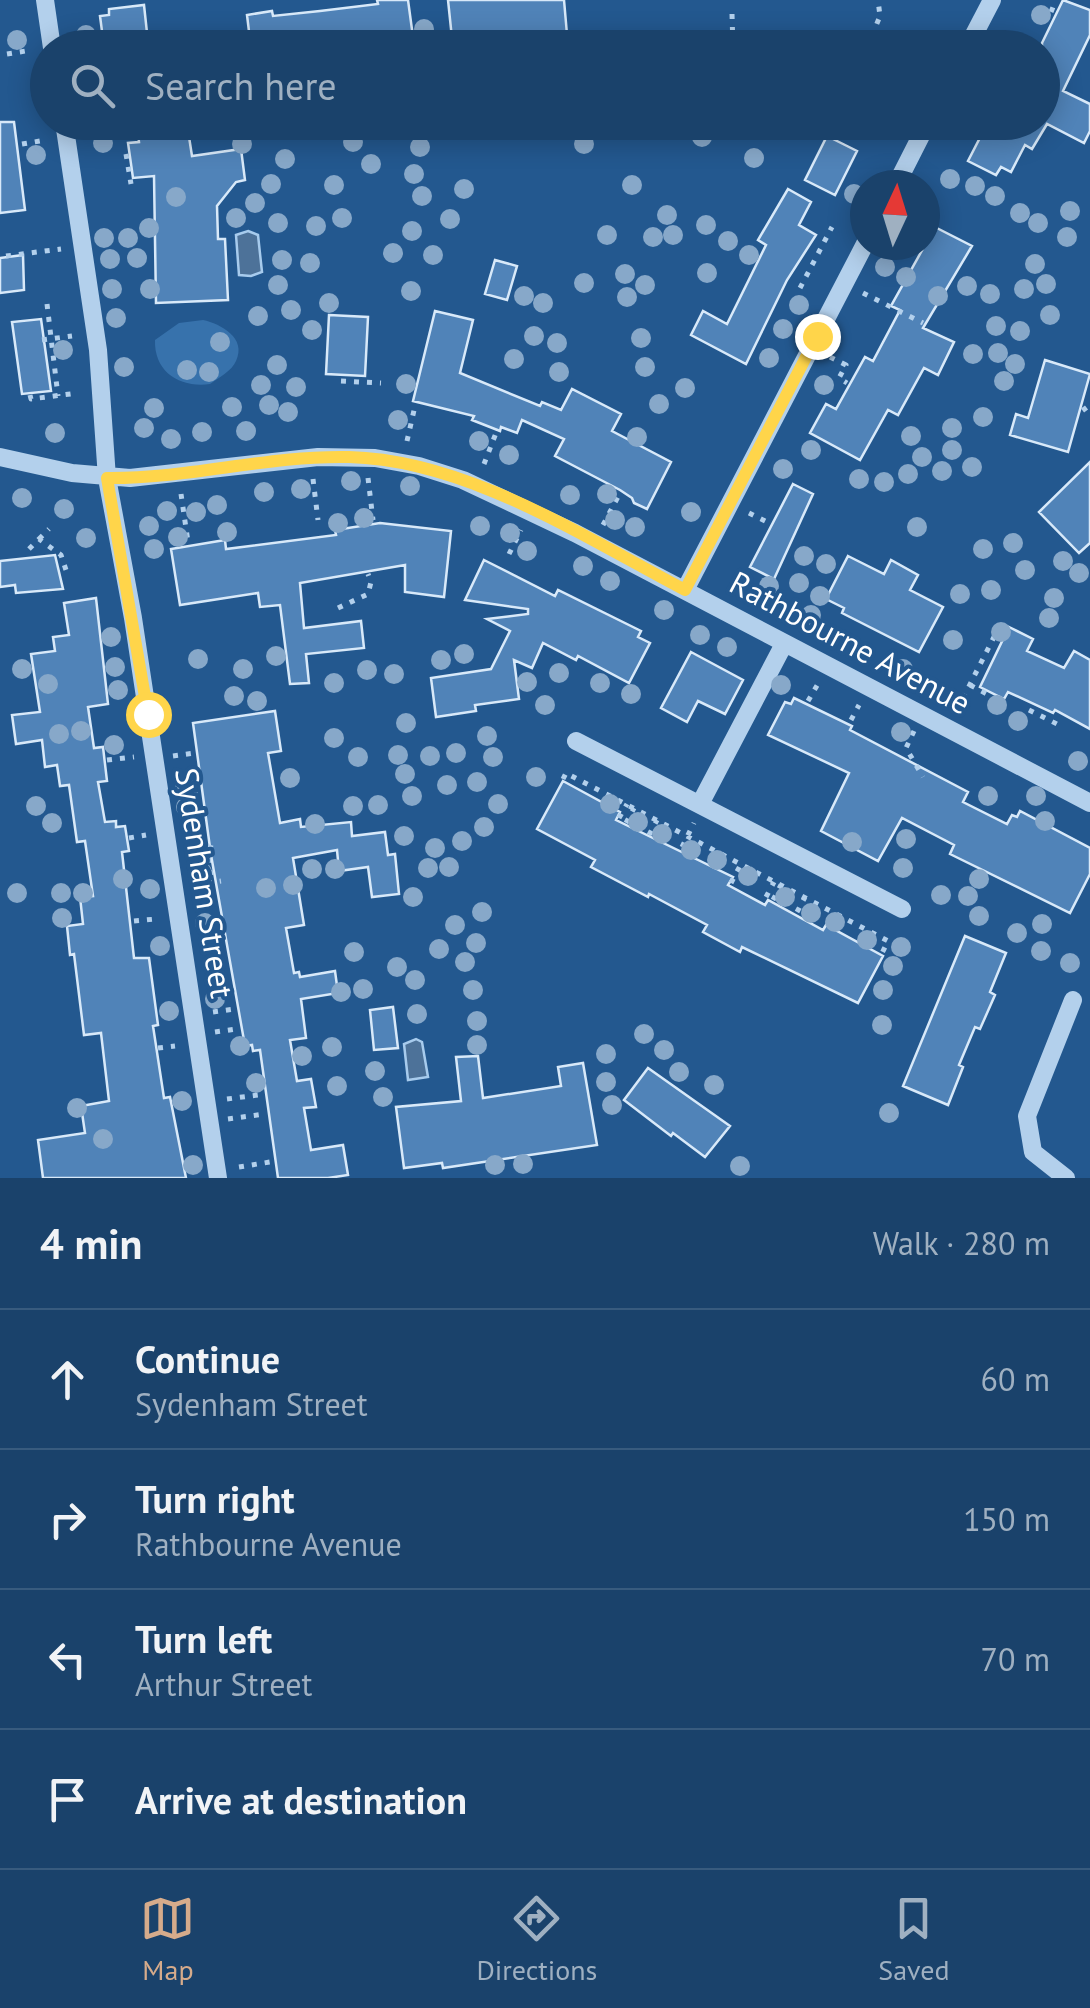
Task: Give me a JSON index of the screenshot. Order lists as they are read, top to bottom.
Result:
{
  "streets": {
    "street": ["Rathbourne Avenue", "Sydenham Street"]
  },
  "crossings": [
    ["Rathbourne Avenue", "Sydenham Street"]
  ],
  "north": "top",
  "page": {
    "search": "Search here",
    "heading": ["4 min", "Walk · 280 m"],
    "list": [
      ["Continue", "Sydenham Street", "60 m"],
      ["Turn right", "Rathbourne Avenue", "150 m"],
      ["Turn left", "Arthur Street", "70 m"],
      "Arrive at destination"
    ],
    "nav": ["Map", "Directions", "Saved"]
  }
}
